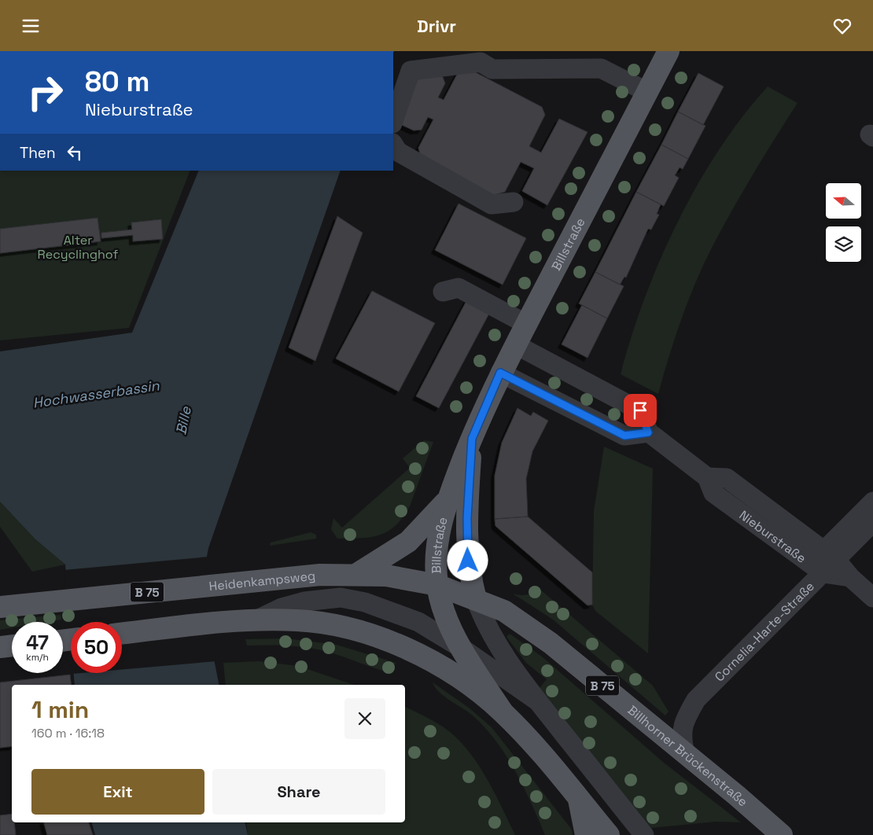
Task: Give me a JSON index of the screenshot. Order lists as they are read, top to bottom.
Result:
{
  "streets": {
    "main road": [
      "Billstraße",
      "Heidenkampsweg",
      "B 75",
      "Billhorner Brückenstraße"
    ],
    "street": ["Nieburstraße", "Cornelia-Harte-Straße"]
  },
  "crossings": [
    ["Billstraße", "Heidenkampsweg"],
    ["Nieburstraße", "Cornelia-Harte-Straße"],
    ["Heidenkampsweg", "Billhorner Brückenstraße"],
    ["Cornelia-Harte-Straße", "Billhorner Brückenstraße"]
  ],
  "water": ["Hochwasserbassin", "Bille"],
  "parks": ["Alter Recyclinghof"],
  "north": "left",
  "page": {
    "header": "Drivr",
    "turn": ["80 m", "Nieburstraße"],
    "then": "Then",
    "speed": "47 km/h",
    "limit": "50",
    "heading": ["1 min", "160 m · 16:18"],
    "buttons": ["Exit", "Share"]
  }
}
